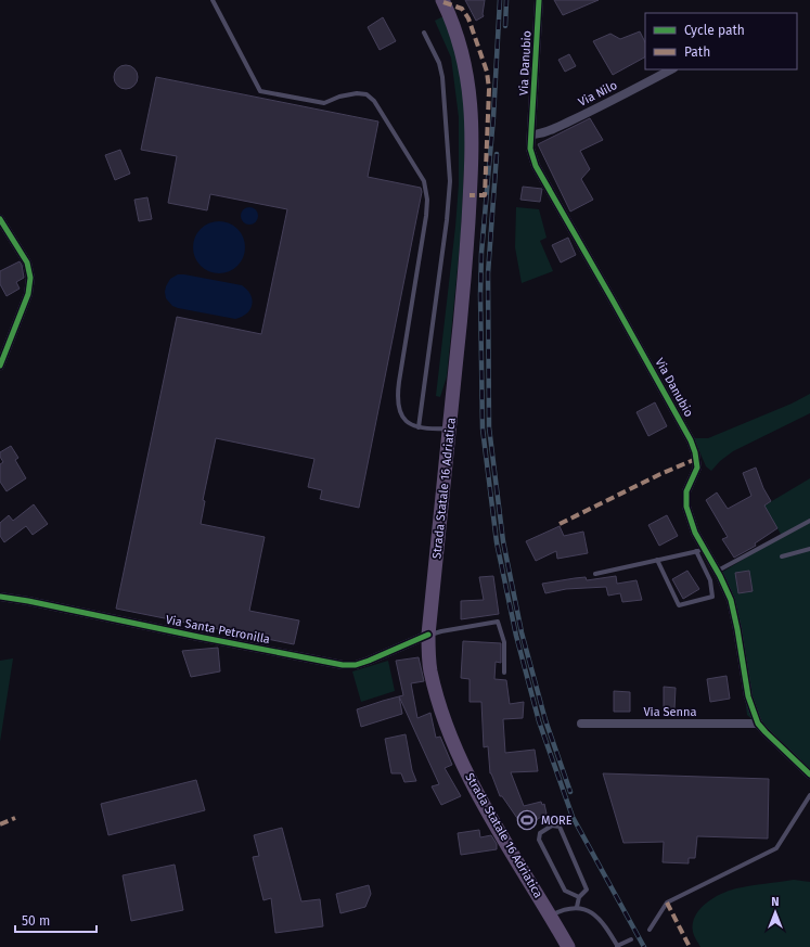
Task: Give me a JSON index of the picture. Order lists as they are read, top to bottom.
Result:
{
  "streets": {
    "main road": ["Strada Statale 16 Adriatica"],
    "street": [
      "Via Danubio",
      "Via Nilo",
      "Via Santa Petronilla",
      "Via Senna"
    ]
  },
  "crossings": [
    ["Via Danubio", "Via Nilo"],
    ["Via Danubio", "Via Senna"],
    ["Strada Statale 16 Adriatica", "Via Santa Petronilla"]
  ],
  "places": {
    "sports": ["MORE"]
  },
  "legend": ["Cycle path", "Path"],
  "scale_bar": "50 m",
  "north": "top"
}
